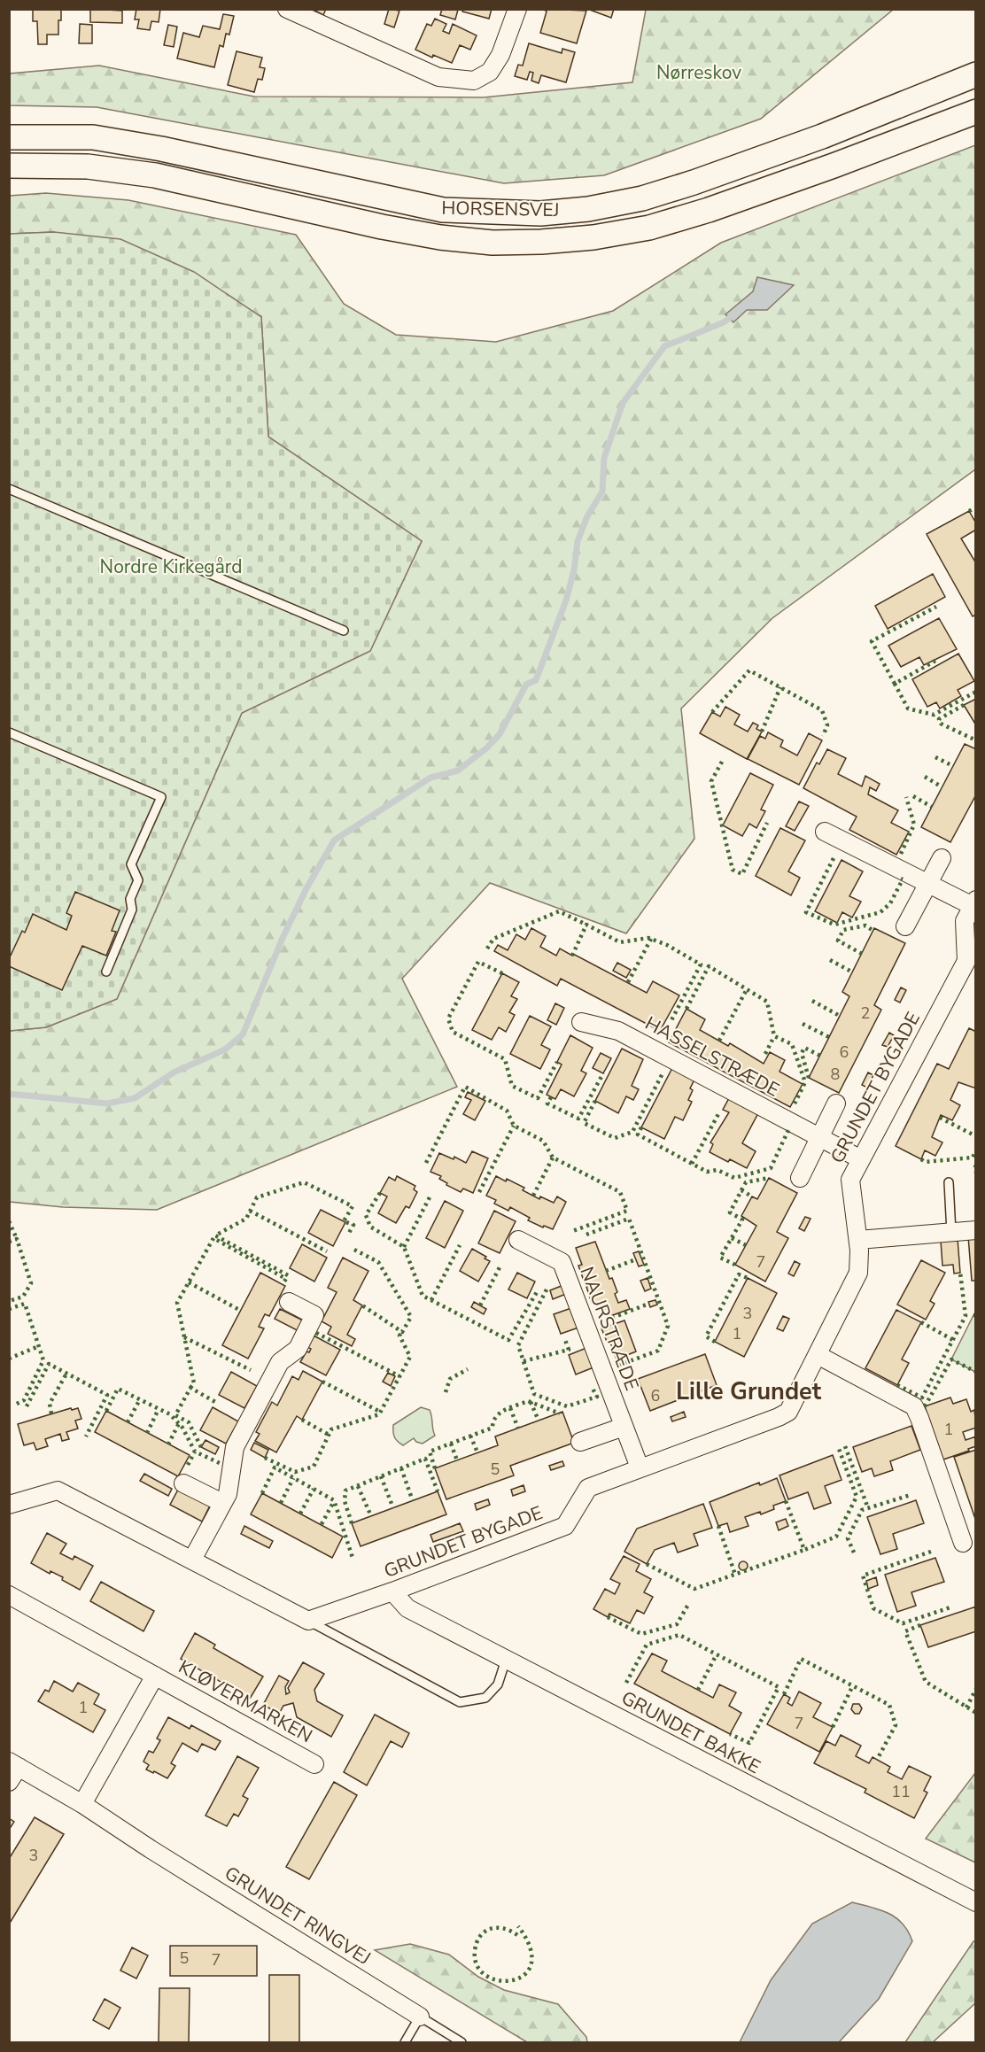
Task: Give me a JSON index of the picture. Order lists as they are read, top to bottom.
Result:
{
  "streets": {
    "main road": ["HORSENSVEJ"],
    "street": [
      "HASSELSTRÆDE",
      "GRUNDET BYGADE",
      "NAURSTRÆDE",
      "KLØVERMARKEN",
      "GRUNDET BAKKE",
      "GRUNDET RINGVEJ"
    ]
  },
  "crossings": [
    ["HASSELSTRÆDE", "GRUNDET BYGADE"],
    ["GRUNDET BYGADE", "NAURSTRÆDE"],
    ["GRUNDET BYGADE", "GRUNDET BAKKE"],
    ["KLØVERMARKEN", "GRUNDET RINGVEJ"]
  ],
  "districts": ["Lille Grundet"],
  "parks": ["Nørreskov", "Nordre Kirkegård"],
  "house_numbers": [
    "2",
    "6",
    "8",
    "7",
    "3",
    "1",
    "6",
    "1",
    "5",
    "1",
    "7",
    "11",
    "3",
    "5",
    "7"
  ]
}
